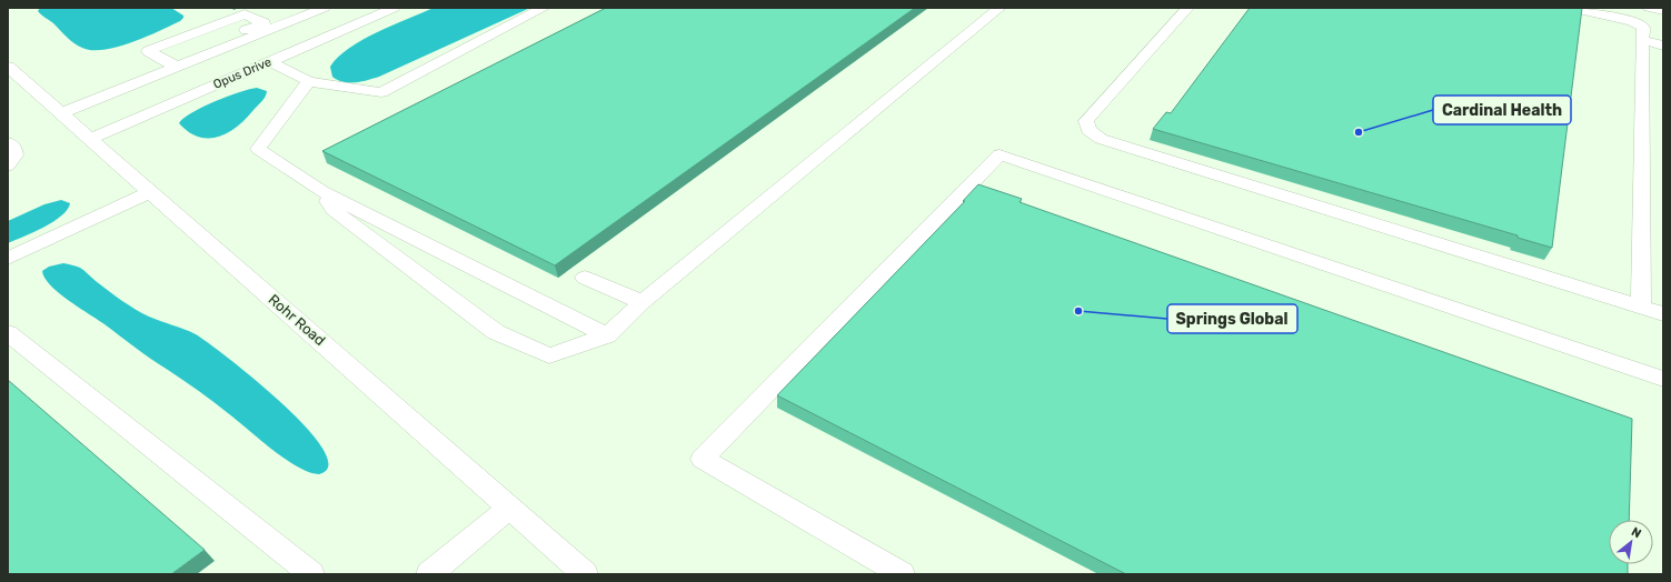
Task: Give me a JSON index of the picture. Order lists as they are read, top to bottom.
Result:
{
  "streets": {
    "street": ["Opus Drive", "Rohr Road"]
  },
  "crossings": [
    ["Opus Drive", "Rohr Road"]
  ],
  "places": ["Cardinal Health", "Springs Global"],
  "north": "top right"
}
